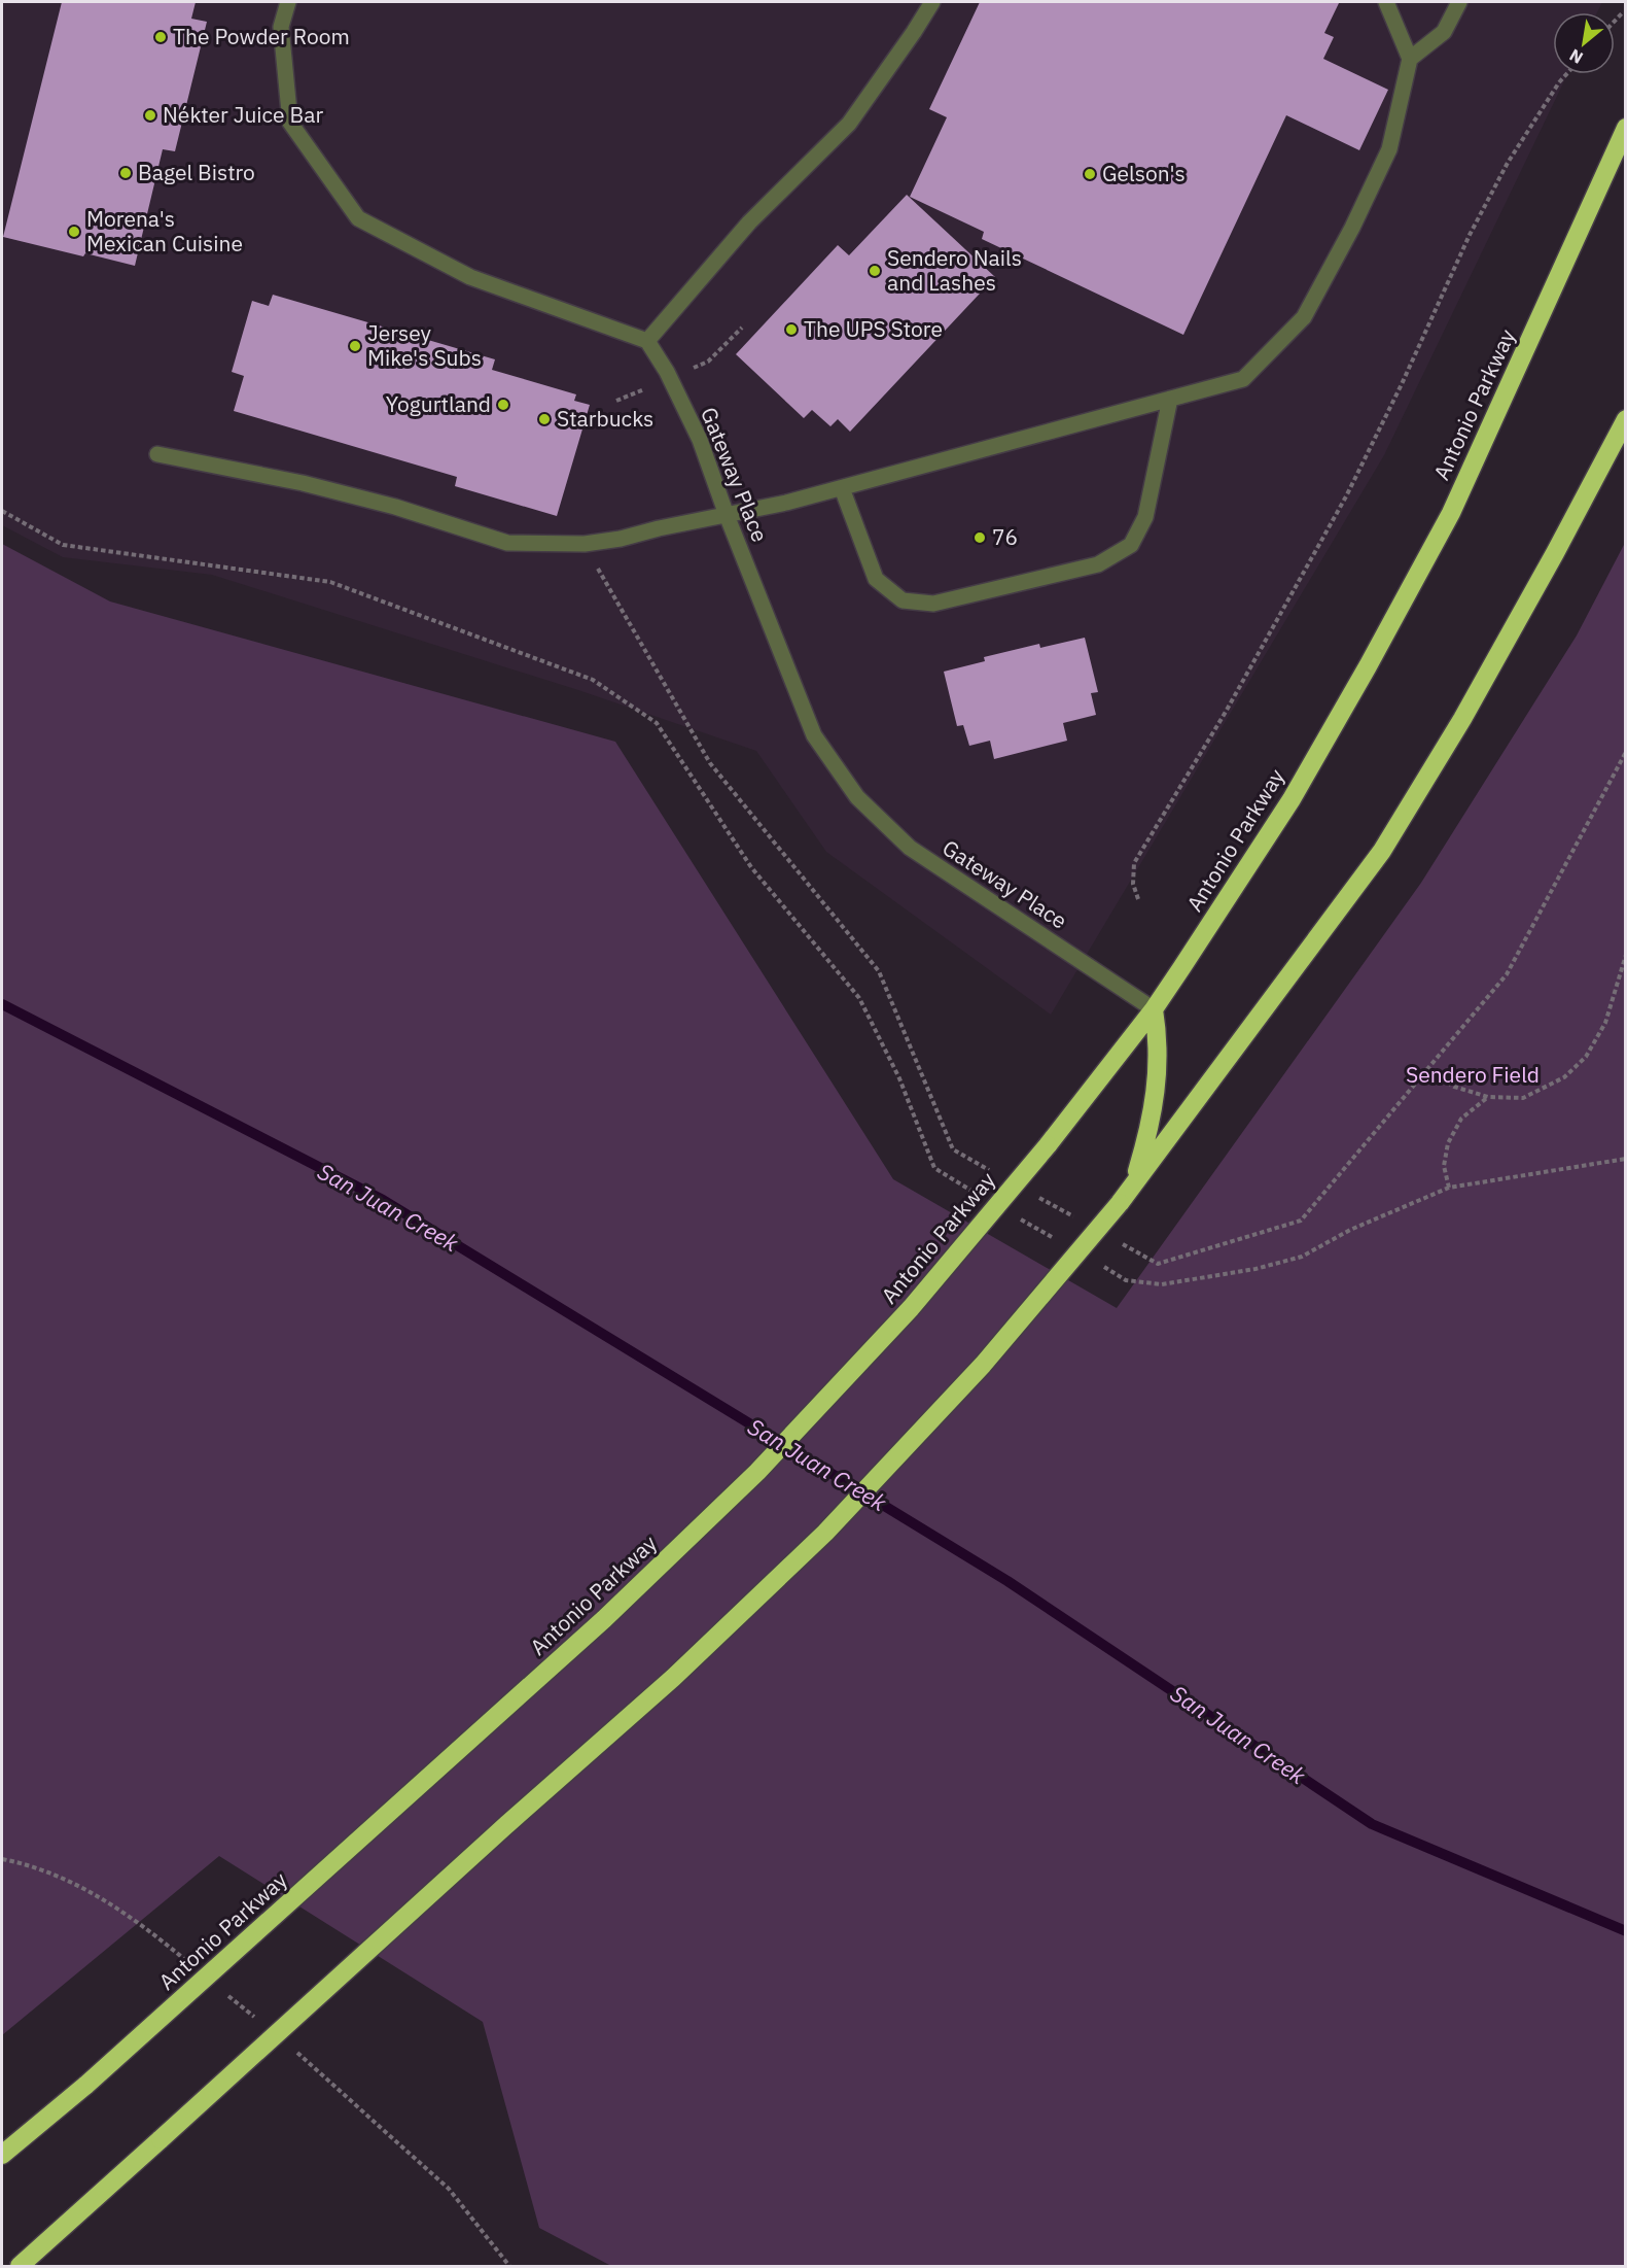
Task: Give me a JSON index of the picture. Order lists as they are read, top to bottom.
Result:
{
  "streets": {
    "highway": ["Antonio Parkway"],
    "lane": ["Gateway Place"]
  },
  "crossings": [
    ["Antonio Parkway", "Gateway Place"]
  ],
  "water": ["San Juan Creek"],
  "parks": ["Sendero Field"],
  "places": [
    "The Powder Room",
    "Nékter Juice Bar",
    "Bagel Bistro",
    "Gelson's",
    "Morena's Mexican Cuisine",
    "Sendero Nails and Lashes",
    "The UPS Store",
    "Jersey Mike's Subs",
    "Yogurtland",
    "Starbucks",
    "76"
  ],
  "north": "bottom left"
}
